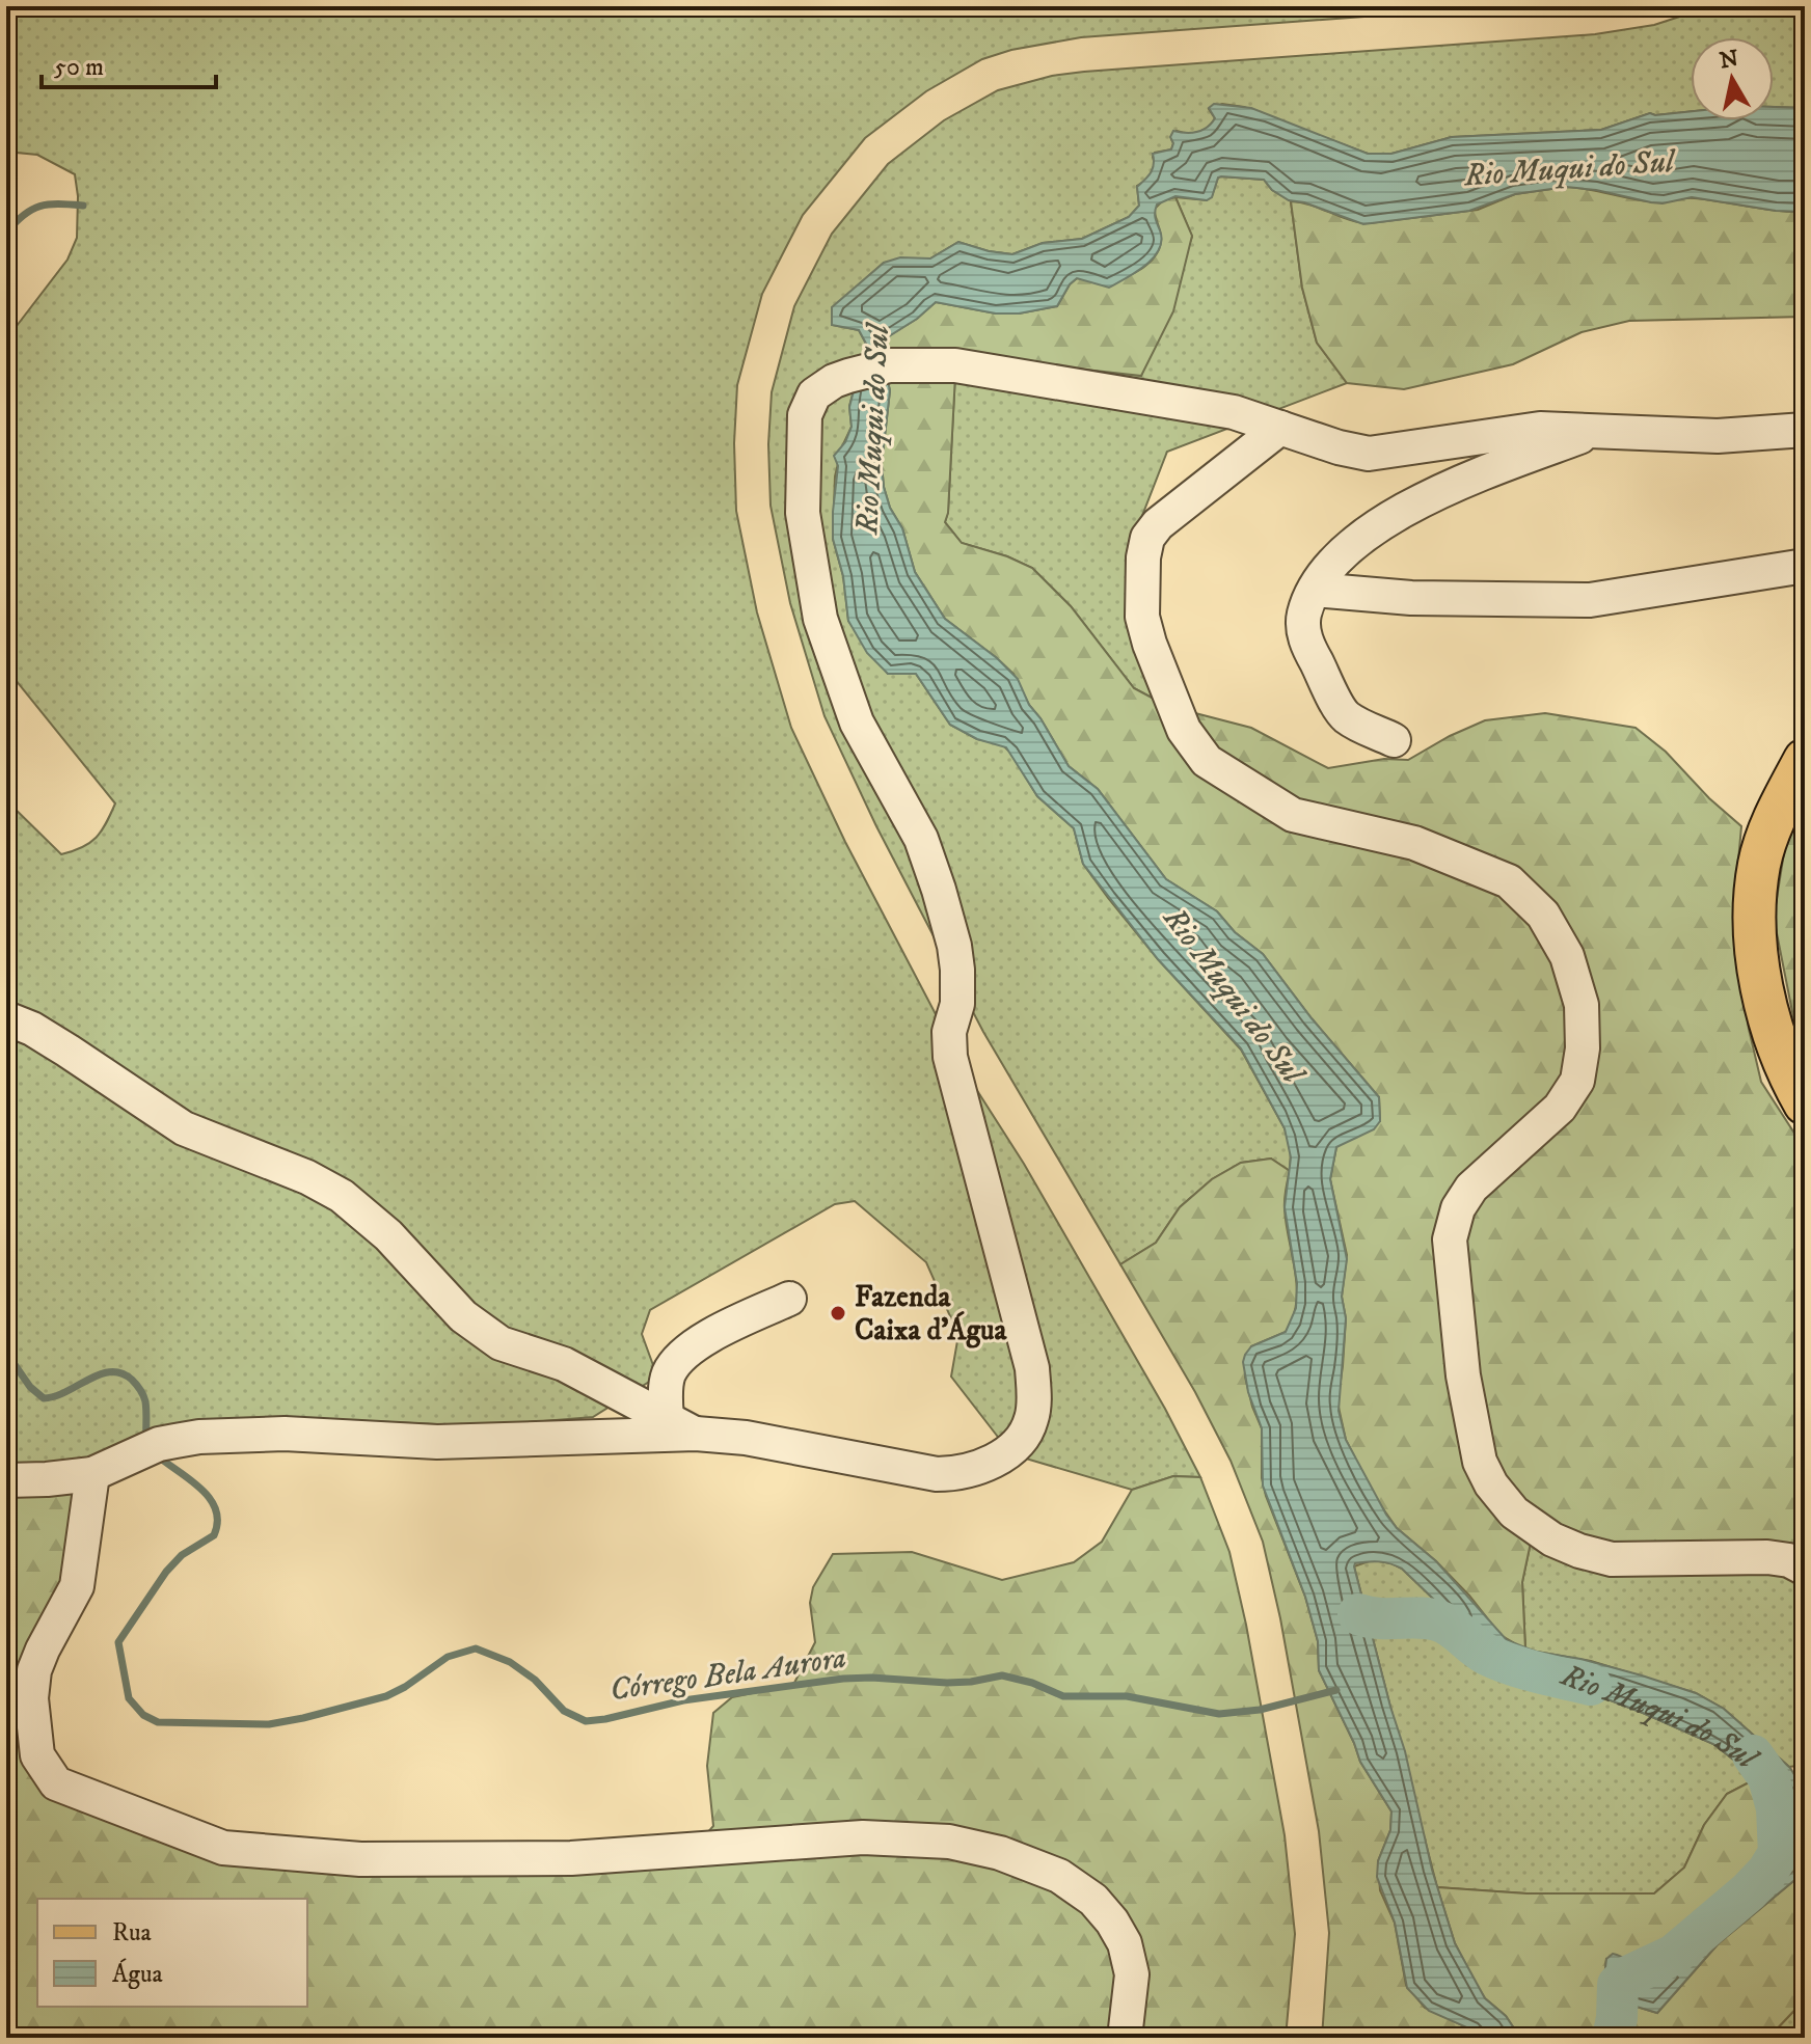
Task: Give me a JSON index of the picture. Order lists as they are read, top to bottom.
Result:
{
  "water": ["Rio Muqui do Sul", "Córrego Bela Aurora"],
  "places": ["Fazenda Caixa d'Água"],
  "legend": ["Rua", "Água"],
  "scale_bar": "50 m",
  "north": "top"
}
